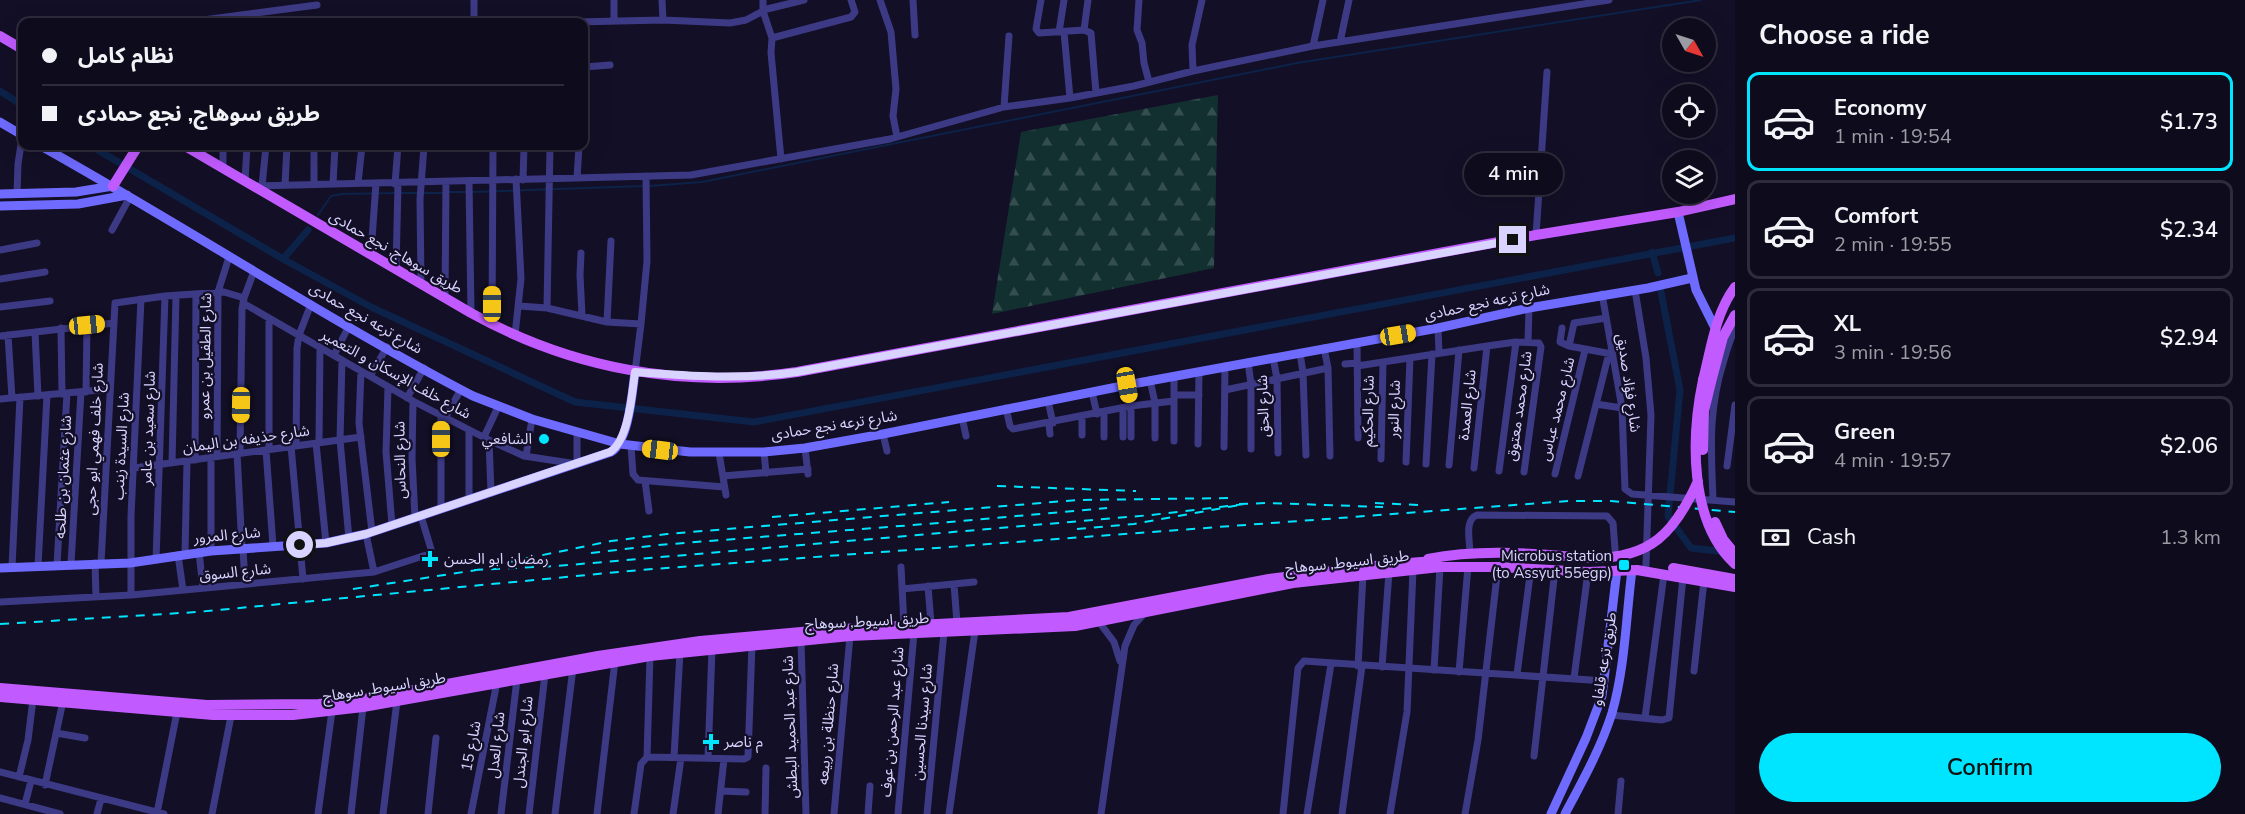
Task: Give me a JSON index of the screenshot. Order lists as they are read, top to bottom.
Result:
{
  "streets": {
    "main road": ["طريق سوهاج, نجع حمادى", "طريق اسيوط, سوهاج"],
    "street": [
      "شارع ترعه نجع حمادى",
      "شارع الطفيل بن عمرو",
      "شارع خلف الإسكان و التعمير",
      "شارع فؤاد صديق",
      "شارع العمدة",
      "شارع الحق",
      "شارع محمد معتوق",
      "شارع النور",
      "شارع محمد عباس",
      "شارع الحكيم",
      "شارع سعيد بن عامر",
      "شارع خلف فهمي ابو حجى",
      "شارع حذيفه بن اليمان",
      "شارع السيدة زينب",
      "شارع النحاس",
      "شارع عثمان بن طلحه",
      "شارع المرور",
      "شارع السوق",
      "طريق ترعه قلفاو",
      "شارع عبد الرحمن بن عوف",
      "شارع سيدنا الحسين",
      "شارع حنظلة بن ربيعه",
      "شارع عبد الحميد البطش",
      "شارع ابو الجندل",
      "شارع العدل",
      "شارع 15"
    ]
  },
  "crossings": [
    ["شارع ترعه نجع حمادى", "شارع الطفيل بن عمرو"],
    ["شارع ترعه نجع حمادى", "شارع فؤاد صديق"],
    ["شارع ترعه نجع حمادى", "شارع الحق"],
    ["شارع ترعه نجع حمادى", "شارع المرور"],
    ["شارع الطفيل بن عمرو", "شارع خلف فهمي ابو حجى"],
    ["شارع الطفيل بن عمرو", "شارع حذيفه بن اليمان"],
    ["شارع الطفيل بن عمرو", "شارع المرور"],
    ["شارع خلف الإسكان و التعمير", "شارع خلف فهمي ابو حجى"],
    ["شارع خلف الإسكان و التعمير", "شارع النحاس"],
    ["شارع خلف الإسكان و التعمير", "شارع المرور"],
    ["شارع سعيد بن عامر", "شارع خلف فهمي ابو حجى"],
    ["شارع سعيد بن عامر", "شارع حذيفه بن اليمان"],
    ["شارع سعيد بن عامر", "شارع المرور"],
    ["شارع خلف فهمي ابو حجى", "شارع السيدة زينب"],
    ["شارع خلف فهمي ابو حجى", "شارع المرور"],
    ["شارع خلف فهمي ابو حجى", "شارع السوق"],
    ["شارع حذيفه بن اليمان", "شارع السيدة زينب"],
    ["شارع السيدة زينب", "شارع المرور"],
    ["شارع السيدة زينب", "شارع السوق"],
    ["شارع النحاس", "شارع المرور"],
    ["شارع النحاس", "شارع السوق"],
    ["شارع عثمان بن طلحه", "شارع المرور"],
    ["شارع المرور", "شارع السوق"],
    ["طريق اسيوط, سوهاج", "طريق ترعه قلفاو"],
    ["طريق اسيوط, سوهاج", "شارع عبد الرحمن بن عوف"],
    ["طريق اسيوط, سوهاج", "شارع سيدنا الحسين"],
    ["طريق اسيوط, سوهاج", "شارع حنظلة بن ربيعه"],
    ["طريق اسيوط, سوهاج", "شارع عبد الحميد البطش"],
    ["طريق اسيوط, سوهاج", "شارع ابو الجندل"],
    ["طريق اسيوط, سوهاج", "شارع العدل"],
    ["طريق اسيوط, سوهاج", "شارع 15"]
  ],
  "places": {
    "other": ["الشافعي"],
    "health": ["رمضان ابو الحسن", "م ناصر"],
    "transit": ["Microbus station (to Assyut 55egp)"]
  },
  "north": "bottom right",
  "page": {
    "heading": "Choose a ride",
    "banner": ["نظام كامل", "طريق سوهاج, نجع حمادى"],
    "list": [
      {
        "name": "Economy",
        "note": "1 min · 19:54",
        "value": "$1.73"
      },
      {
        "name": "Comfort",
        "note": "2 min · 19:55",
        "value": "$2.34"
      },
      {
        "name": "XL",
        "note": "3 min · 19:56",
        "value": "$2.94"
      },
      {
        "name": "Green",
        "note": "4 min · 19:57",
        "value": "$2.06"
      }
    ],
    "bubble": "4 min",
    "pay": ["Cash", "1.3 km"],
    "buttons": "Confirm"
  }
}
